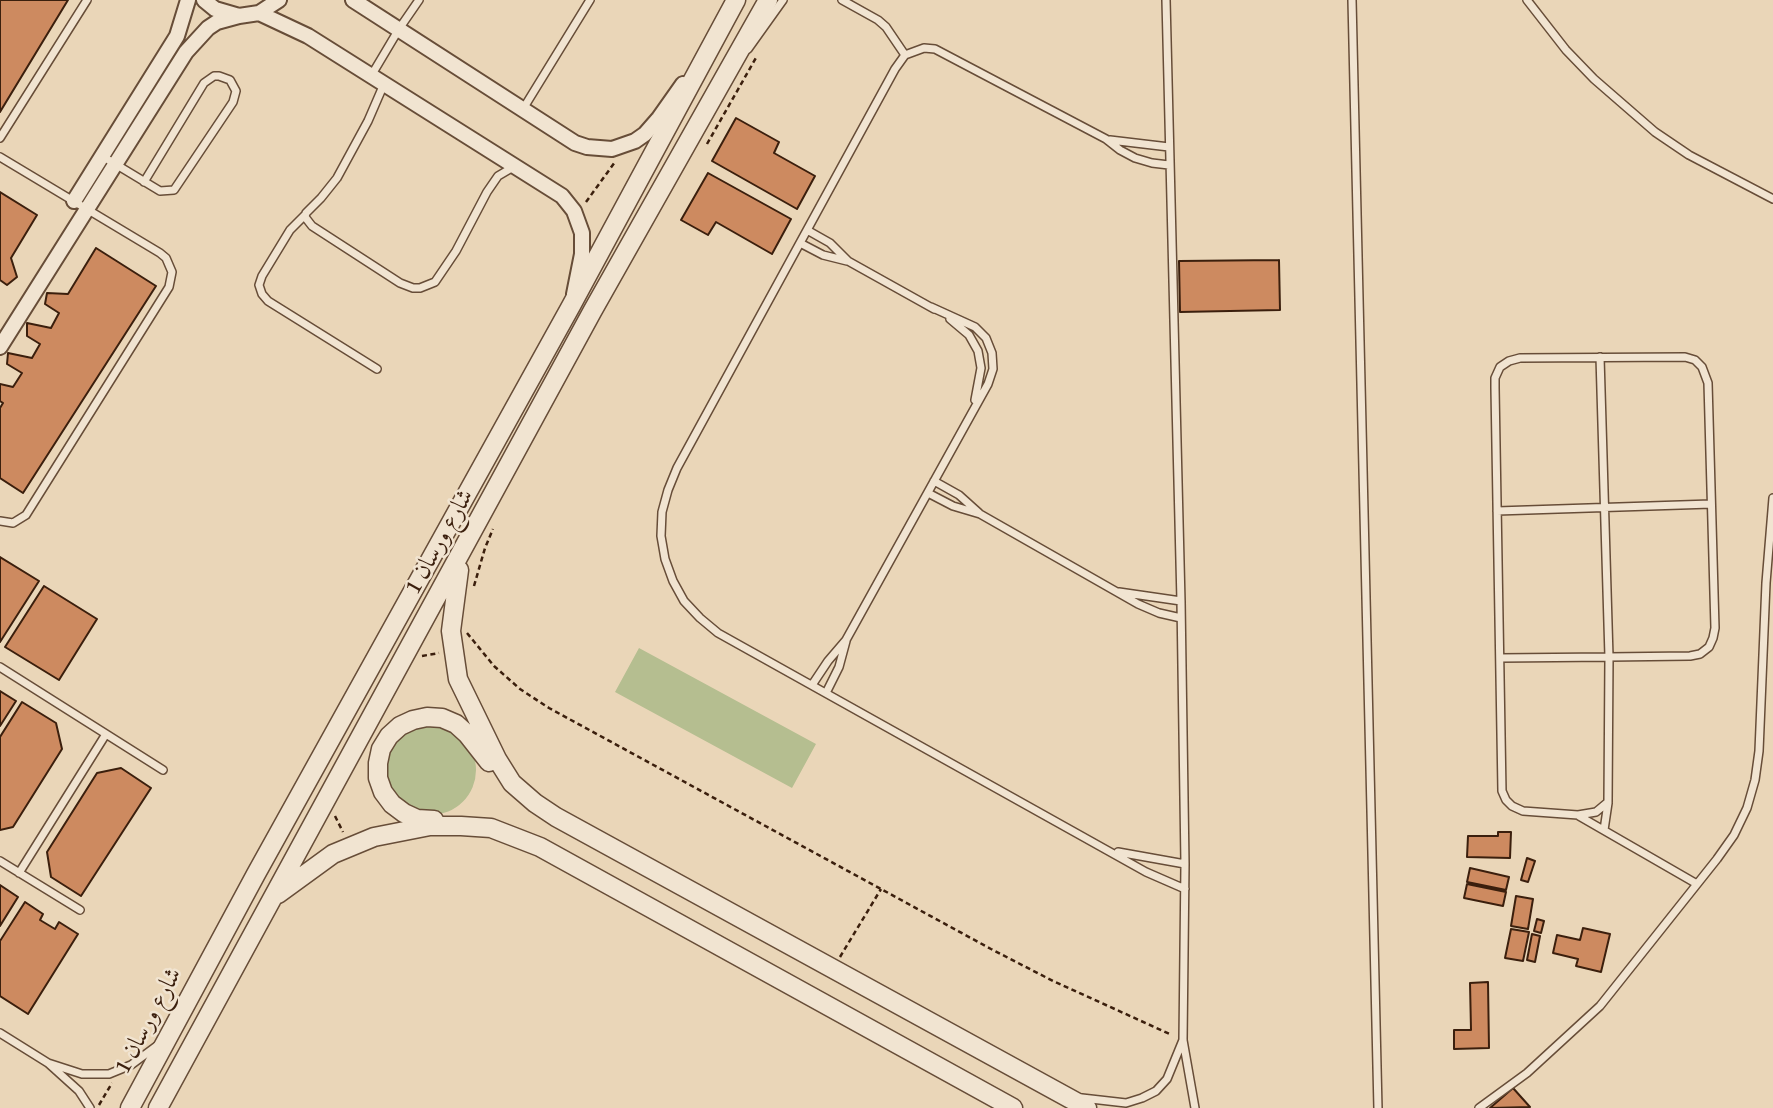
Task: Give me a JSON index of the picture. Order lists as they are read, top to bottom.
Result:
{
  "streets": {
    "street": ["شارع ورسان 1"]
  }
}
